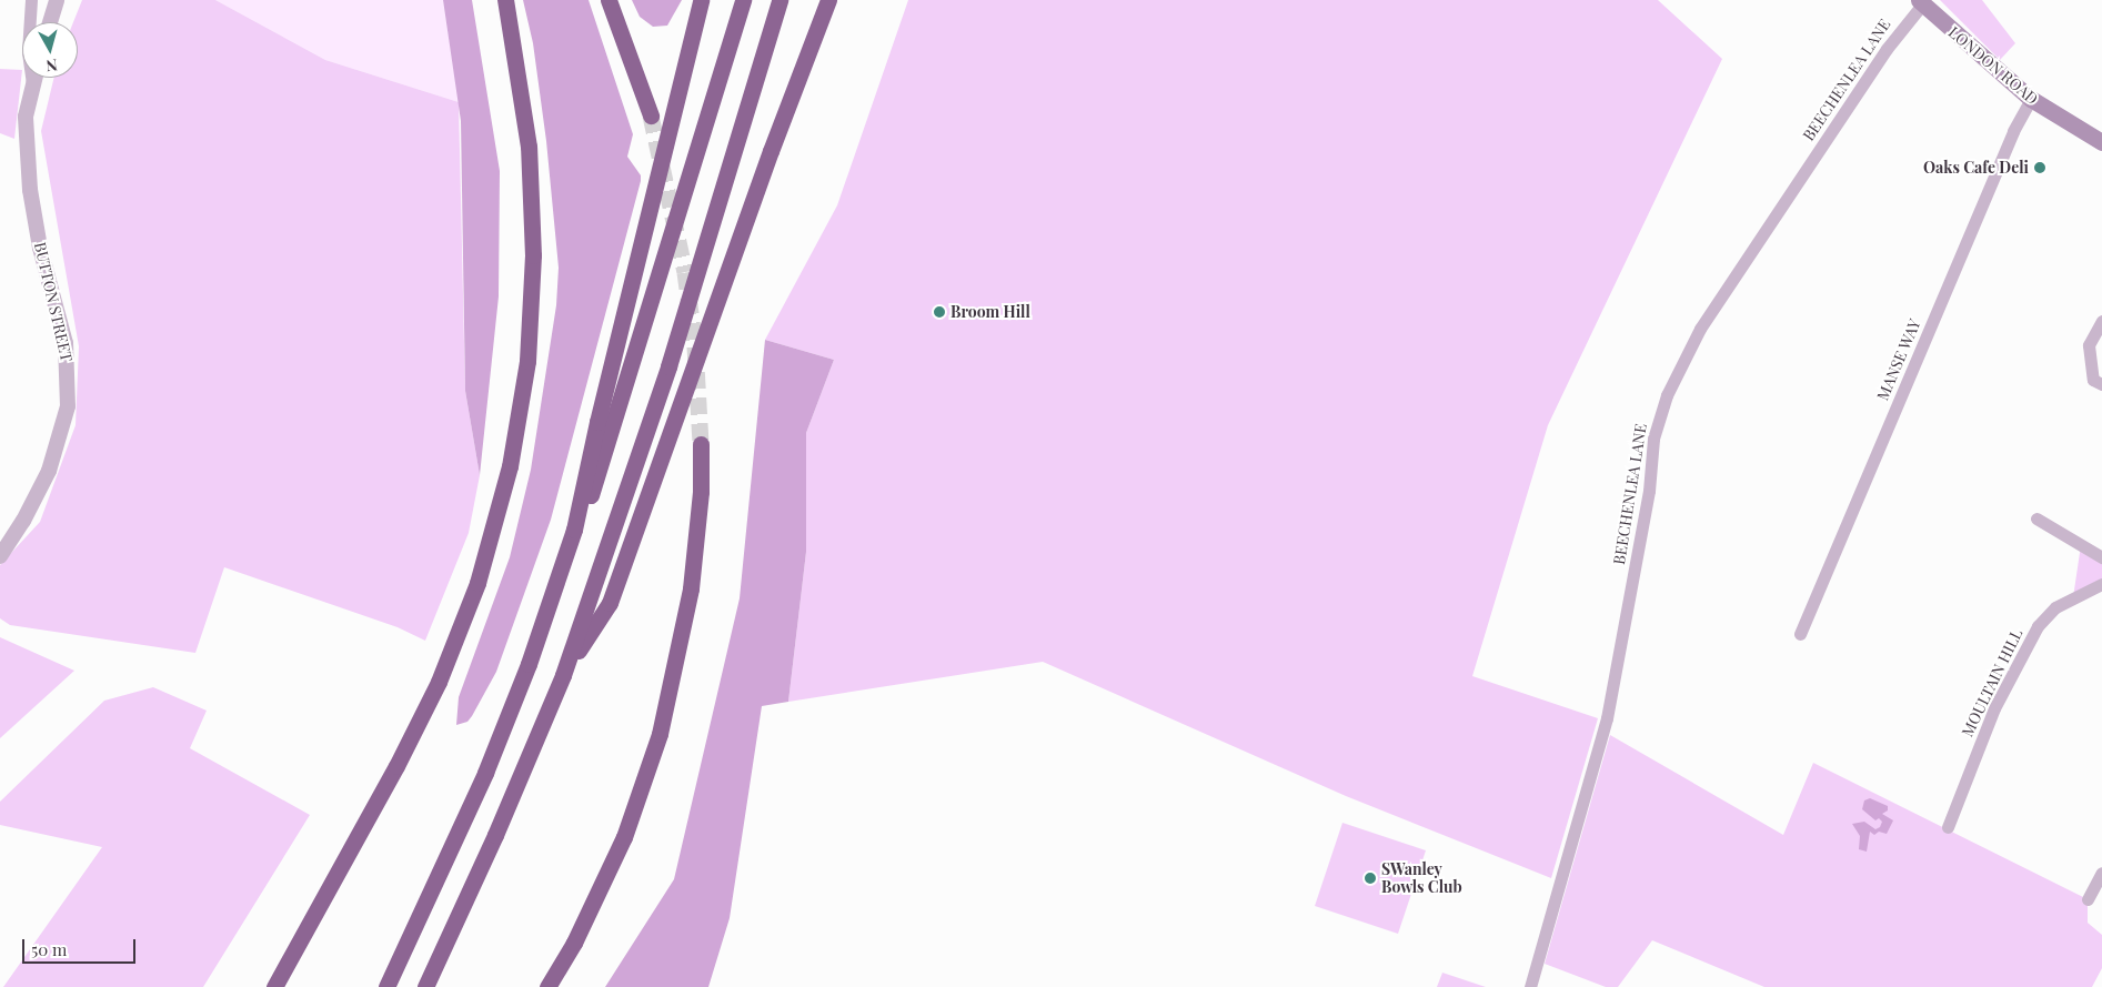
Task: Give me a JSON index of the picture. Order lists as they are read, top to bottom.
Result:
{
  "streets": {
    "main road": ["LONDON ROAD"],
    "street": [
      "BEECHENLEA LANE",
      "BUTTON STREET",
      "MANSE WAY",
      "MOULTAIN HILL"
    ]
  },
  "crossings": [
    ["LONDON ROAD", "BEECHENLEA LANE"],
    ["LONDON ROAD", "MANSE WAY"]
  ],
  "places": ["Oaks Cafe Deli", "Broom Hill", "SWanley Bowls Club"],
  "scale_bar": "50 m",
  "north": "bottom"
}
